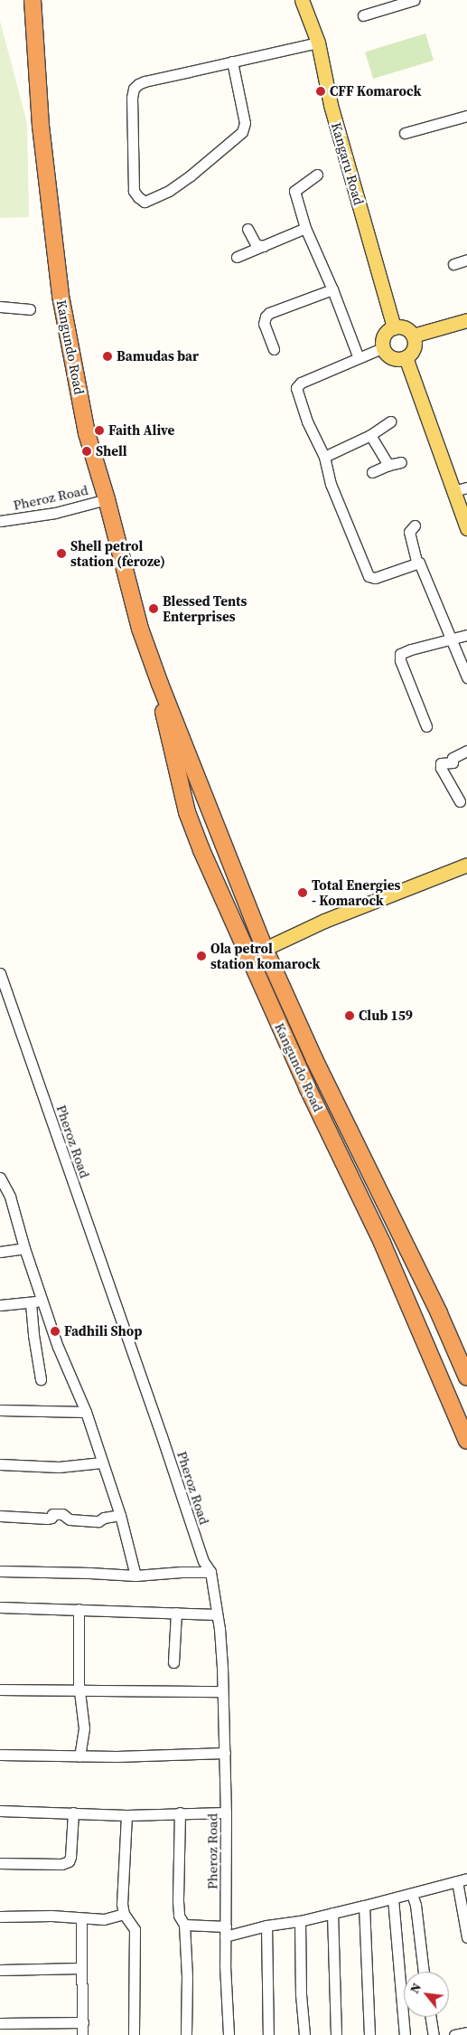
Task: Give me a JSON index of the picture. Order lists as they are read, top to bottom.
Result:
{
  "streets": {
    "highway": ["Kangundo Road"],
    "main road": ["Kangaru Road"],
    "street": ["Pheroz Road"]
  },
  "crossings": [
    ["Kangundo Road", "Pheroz Road"]
  ],
  "places": [
    "CFF Komarock",
    "Bamudas bar",
    "Faith Alive",
    "Shell",
    "Shell petrol station (feroze)",
    "Blessed Tents Enterprises",
    "Total Energies - Komarock",
    "Ola petrol station komarock",
    "Club 159",
    "Fadhili Shop"
  ],
  "north": "top left"
}
